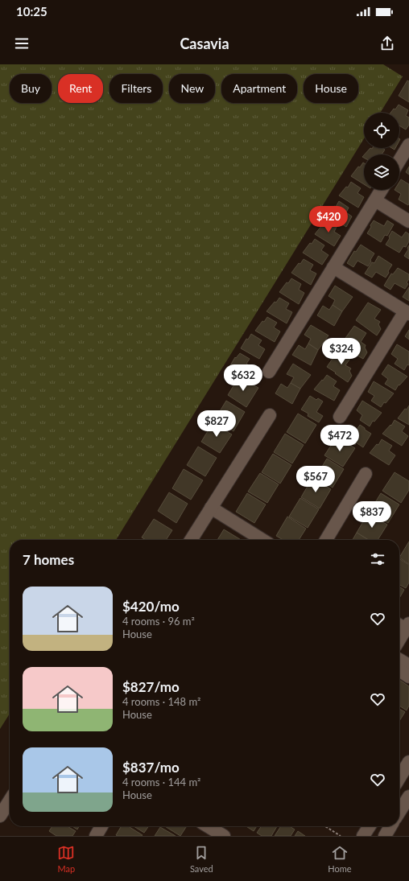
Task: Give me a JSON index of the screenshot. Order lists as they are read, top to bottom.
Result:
{
  "page": {
    "status": "10:25",
    "header": "Casavia",
    "chip": [
      "Buy",
      "Rent",
      "Filters",
      "New",
      "Apartment",
      "House"
    ],
    "price": [
      "$420",
      "$324",
      "$632",
      "$827",
      "$472",
      "$567",
      "$837"
    ],
    "heading": "7 homes",
    "list": [
      {
        "name": "$420/mo",
        "note": "4 rooms · 96 m² · House"
      },
      {
        "name": "$827/mo",
        "note": "4 rooms · 148 m² · House"
      },
      {
        "name": "$837/mo",
        "note": "4 rooms · 144 m² · House"
      }
    ],
    "tabs": ["Map", "Saved", "Home"]
  }
}
